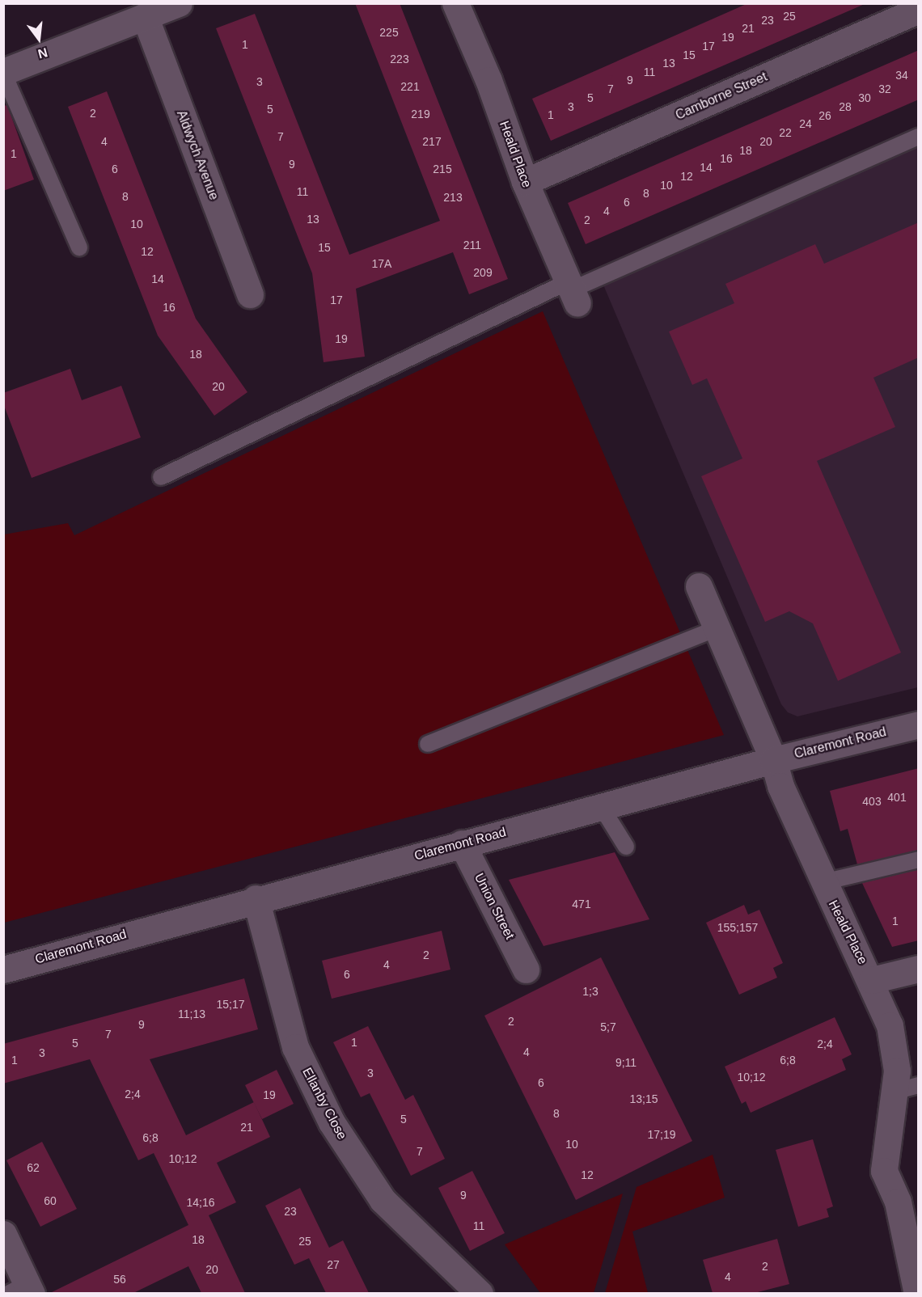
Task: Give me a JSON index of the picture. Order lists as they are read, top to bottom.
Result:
{
  "streets": {
    "street": [
      "Camborne Street",
      "Heald Place",
      "Aldwych Avenue",
      "Claremont Road",
      "Union Street",
      "Ellanby Close"
    ]
  },
  "crossings": [
    ["Camborne Street", "Heald Place"],
    ["Heald Place", "Claremont Road"],
    ["Claremont Road", "Union Street"],
    ["Claremont Road", "Ellanby Close"]
  ],
  "house_numbers": [
    "25",
    "23",
    "21",
    "225",
    "19",
    "1",
    "17",
    "15",
    "223",
    "13",
    "11",
    "34",
    "9",
    "3",
    "221",
    "7",
    "32",
    "5",
    "30",
    "3",
    "28",
    "5",
    "2",
    "219",
    "1",
    "26",
    "24",
    "22",
    "7",
    "4",
    "217",
    "20",
    "18",
    "1",
    "16",
    "9",
    "14",
    "6",
    "215",
    "12",
    "10",
    "11",
    "8",
    "8",
    "213",
    "6",
    "4",
    "13",
    "2",
    "10",
    "211",
    "15",
    "12",
    "17A",
    "209",
    "14",
    "17",
    "16",
    "19",
    "18",
    "20",
    "401",
    "403",
    "471",
    "1",
    "155;157",
    "2",
    "4",
    "6",
    "1;3",
    "15;17",
    "11;13",
    "2",
    "9",
    "5;7",
    "7",
    "1",
    "5",
    "2;4",
    "4",
    "3",
    "1",
    "6;8",
    "9;11",
    "3",
    "10;12",
    "6",
    "2;4",
    "19",
    "13;15",
    "8",
    "5",
    "21",
    "17;19",
    "6;8",
    "10",
    "7",
    "10;12",
    "62",
    "12",
    "9",
    "60",
    "14;16",
    "23",
    "11",
    "18",
    "25",
    "27",
    "2",
    "20",
    "4",
    "56"
  ],
  "north": "bottom"
}
